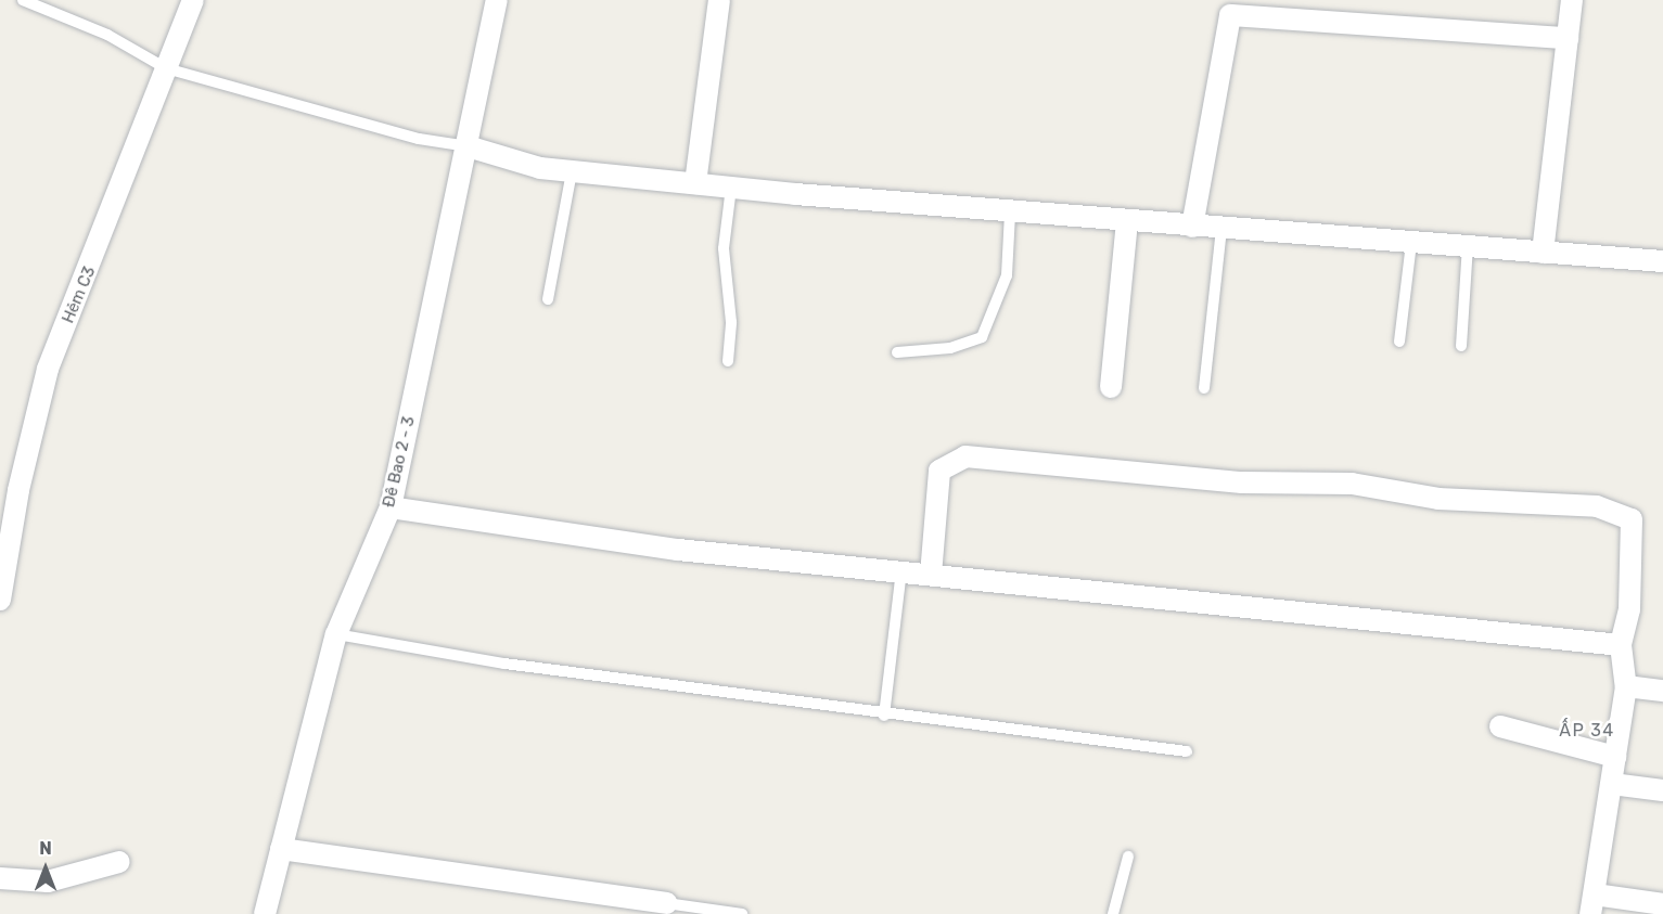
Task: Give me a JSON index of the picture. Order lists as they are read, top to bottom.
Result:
{
  "streets": {
    "street": ["Hẻm C3", "Đê Bao 2 - 3"]
  },
  "districts": ["ẤP 34"],
  "north": "top"
}
